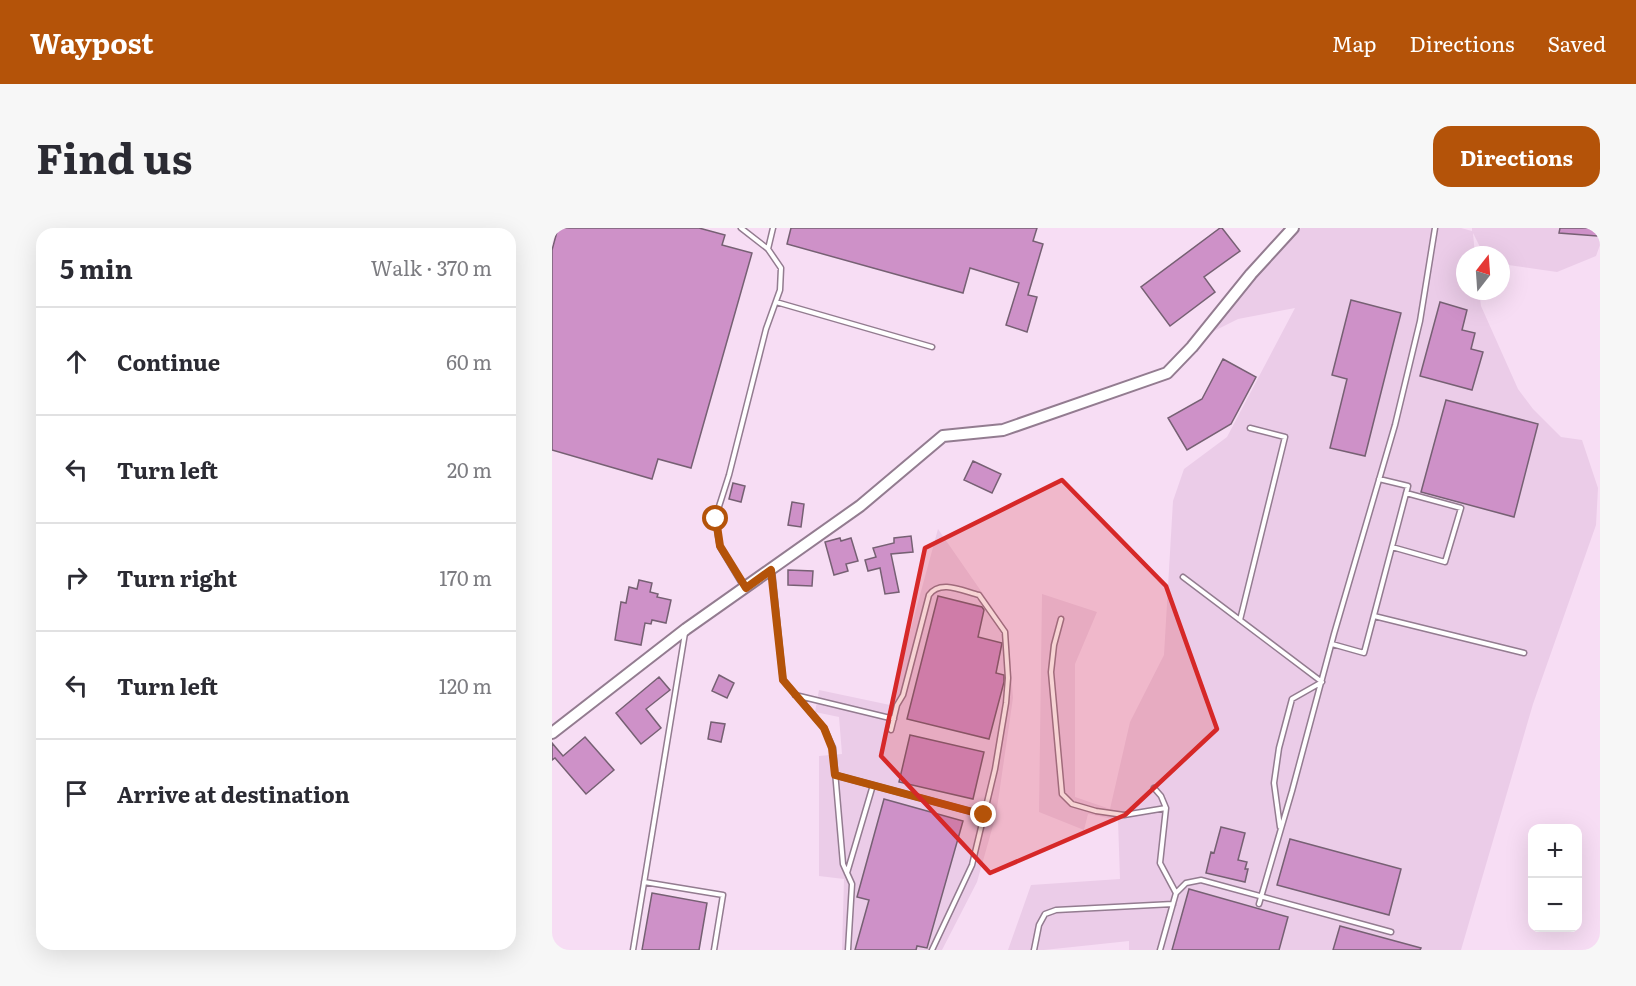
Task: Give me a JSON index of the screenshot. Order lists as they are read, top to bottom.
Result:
{
  "north": "top",
  "page": {
    "header": "Waypost",
    "nav": ["Map", "Directions", "Saved"],
    "title": "Find us",
    "buttons": "Directions",
    "heading": ["5 min", "Walk · 370 m"],
    "list": [
      ["Continue", "60 m"],
      ["Turn left", "20 m"],
      ["Turn right", "170 m"],
      ["Turn left", "120 m"],
      "Arrive at destination"
    ],
    "map_buttons": ["+", "−"]
  }
}
